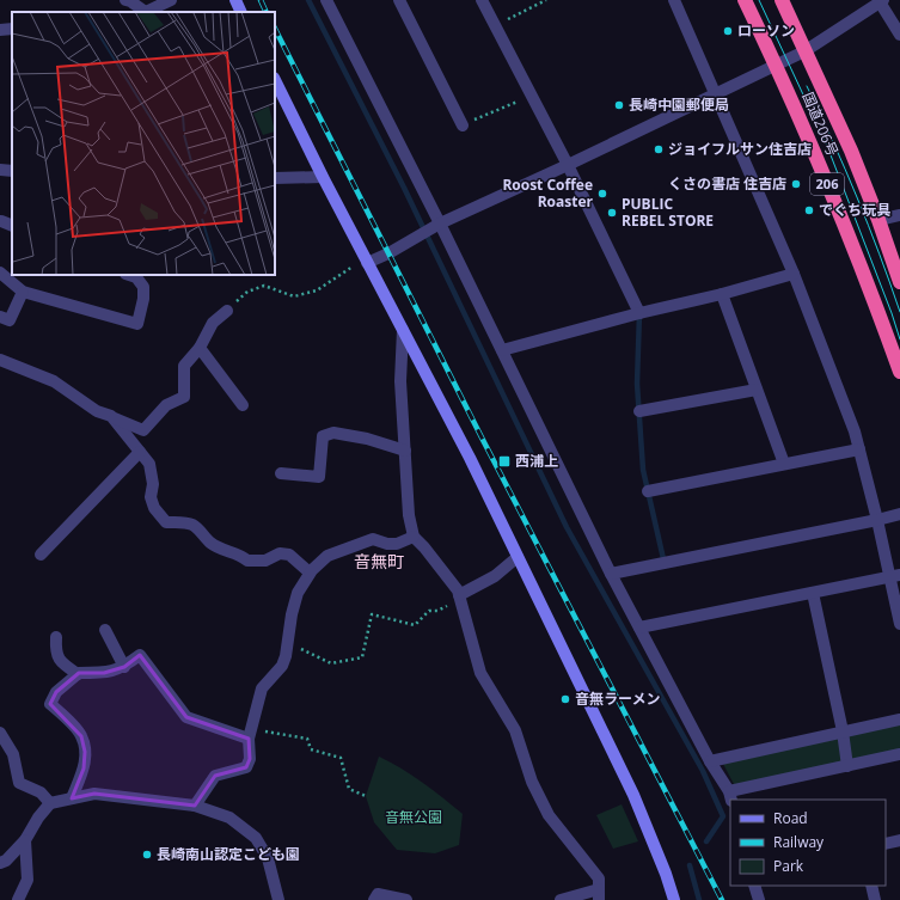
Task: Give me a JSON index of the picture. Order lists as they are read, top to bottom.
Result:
{
  "streets": {
    "highway": ["国道206号", "206"]
  },
  "districts": ["音無町"],
  "parks": ["音無公園"],
  "places": {
    "other": [
      "ローソン",
      "長崎中園郵便局",
      "ジョイフルサン住吉店",
      "くさの書店 住吉店",
      "Roost Coffee Roaster",
      "でぐち玩具",
      "PUBLIC REBEL STORE",
      "音無ラーメン",
      "長崎南山認定こども園"
    ],
    "transit": ["西浦上"]
  },
  "legend": ["Road", "Railway", "Park"]
}
